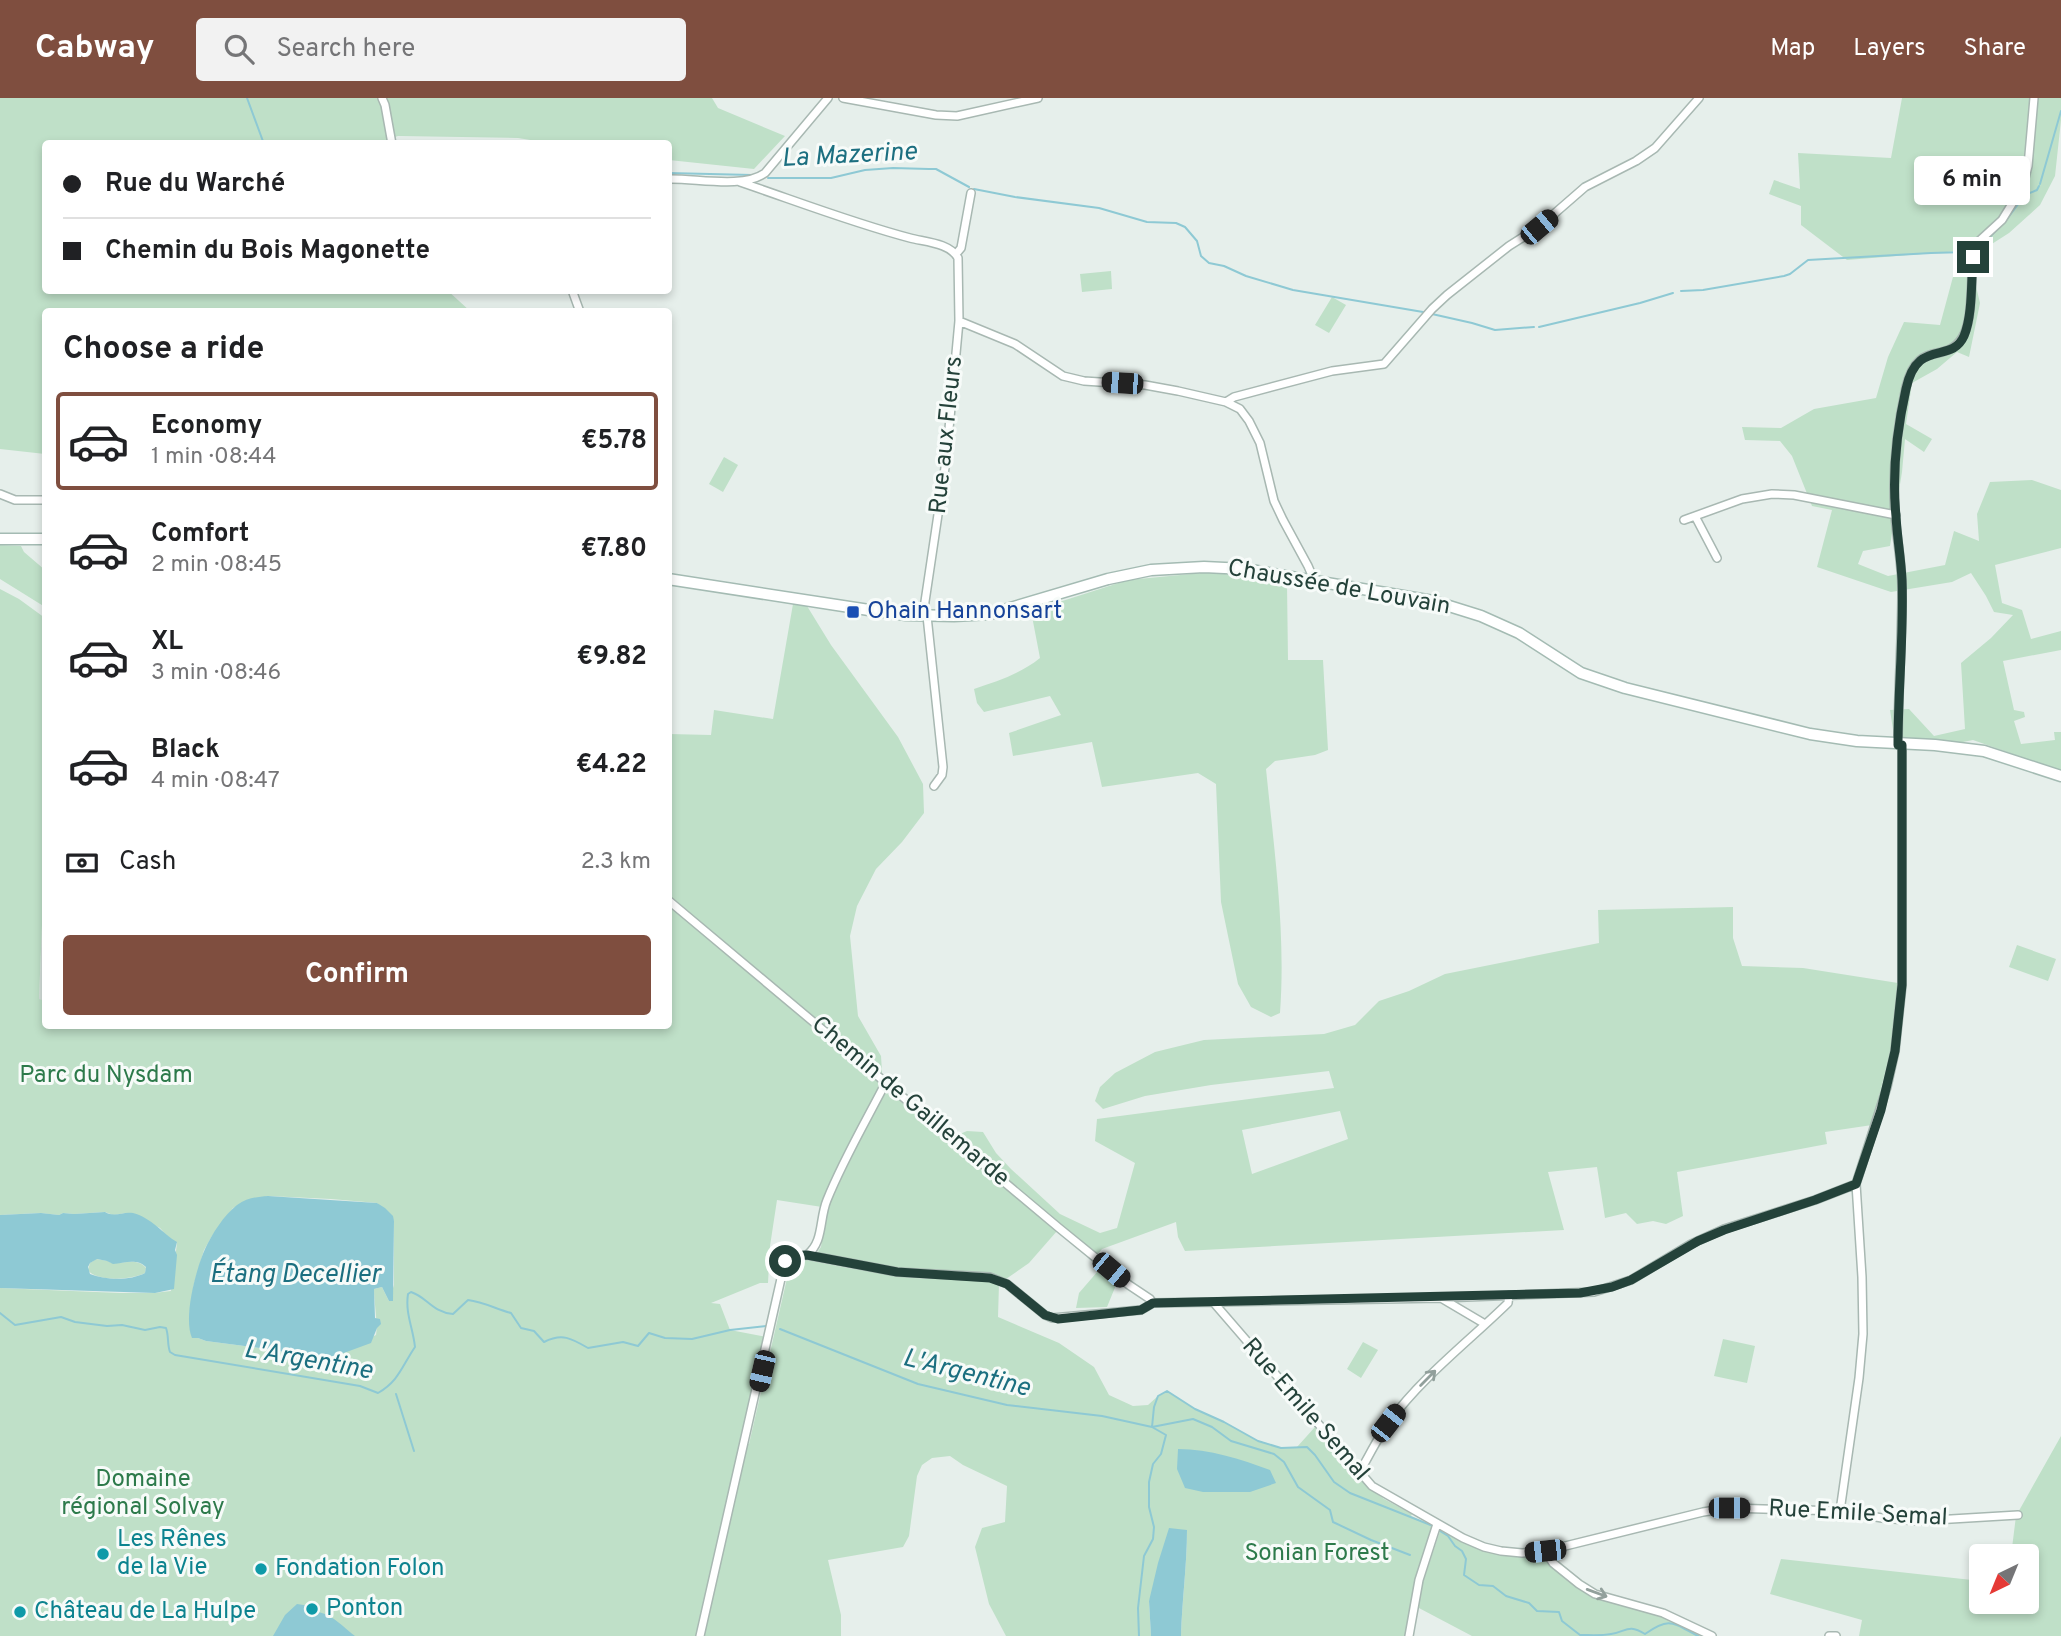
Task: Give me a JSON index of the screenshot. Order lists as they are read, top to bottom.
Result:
{
  "streets": {
    "main road": ["Chaussée de Louvain"],
    "street": ["Rue aux Fleurs", "Chemin de Gaillemarde", "Rue Emile Semal"]
  },
  "crossings": [
    ["Rue aux Fleurs", "Chaussée de Louvain"]
  ],
  "water": ["La Mazerine", "Étang Decellier", "L'Argentine"],
  "parks": ["Parc du Nysdam", "Domaine régional Solvay", "Sonian Forest"],
  "places": {
    "transit": ["Ohain Hannonsart"],
    "other": [
      "Les Rênes de la Vie",
      "Fondation Folon",
      "Ponton",
      "Château de La Hulpe"
    ]
  },
  "north": "bottom left",
  "page": {
    "header": "Cabway",
    "search": "Search here",
    "nav": ["Map", "Layers", "Share"],
    "banner": ["Rue du Warché", "Chemin du Bois Magonette"],
    "bubble": "6 min",
    "heading": "Choose a ride",
    "list": [
      {
        "name": "Economy",
        "note": "1 min · 08:44",
        "value": "€5.78"
      },
      {
        "name": "Comfort",
        "note": "2 min · 08:45",
        "value": "€7.80"
      },
      {
        "name": "XL",
        "note": "3 min · 08:46",
        "value": "€9.82"
      },
      {
        "name": "Black",
        "note": "4 min · 08:47",
        "value": "€4.22"
      }
    ],
    "pay": ["Cash", "2.3 km"],
    "buttons": "Confirm"
  }
}
